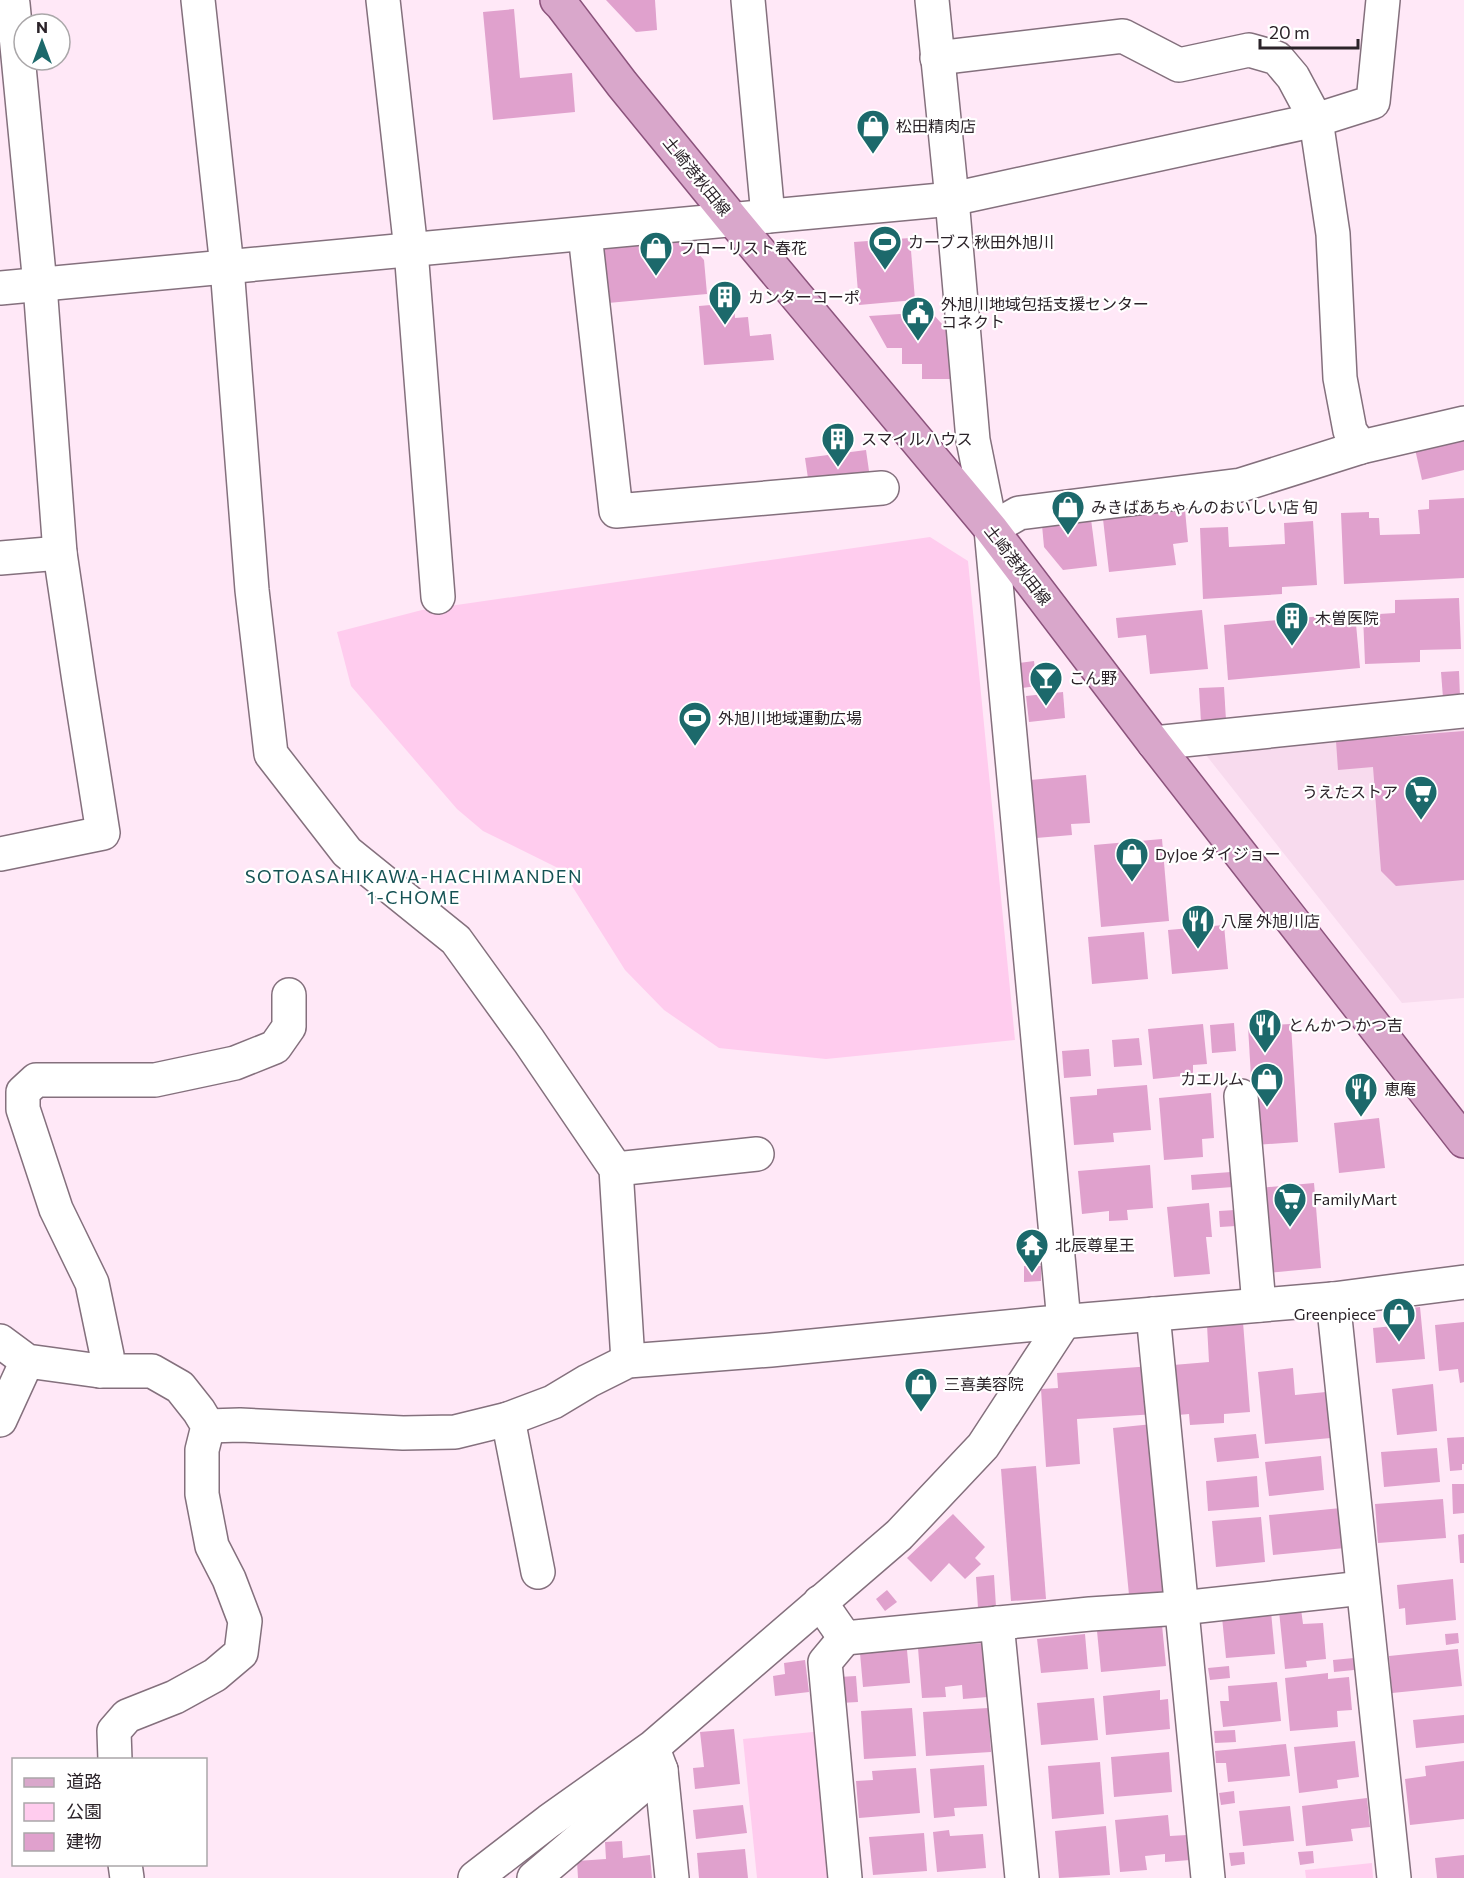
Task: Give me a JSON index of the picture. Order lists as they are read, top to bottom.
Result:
{
  "streets": {
    "main road": ["土崎港秋田線"]
  },
  "districts": ["SOTOASAHIKAWA-HACHIMANDEN 1-CHOME"],
  "places": {
    "shop": [
      "松田精肉店",
      "フローリスト春花",
      "みきばあちゃんのおいしい店 旬",
      "DyJoe ダイジョー",
      "カエルム",
      "Greenpiece",
      "三喜美容院"
    ],
    "sports": ["カーブス 秋田外旭川", "外旭川地域運動広場"],
    "building": ["カンターコーポ", "スマイルハウス", "木曽医院"],
    "public building": ["外旭川地域包括支援センター コネクト"],
    "bar": ["こん野"],
    "supermarket": ["うえたストア", "FamilyMart"],
    "restaurant": ["八屋 外旭川店", "とんかつ かつ吉", "恵庵"],
    "temple": ["北辰尊星王"]
  },
  "legend": ["道路", "公園", "建物"],
  "scale_bar": "20 m",
  "north": "top"
}
